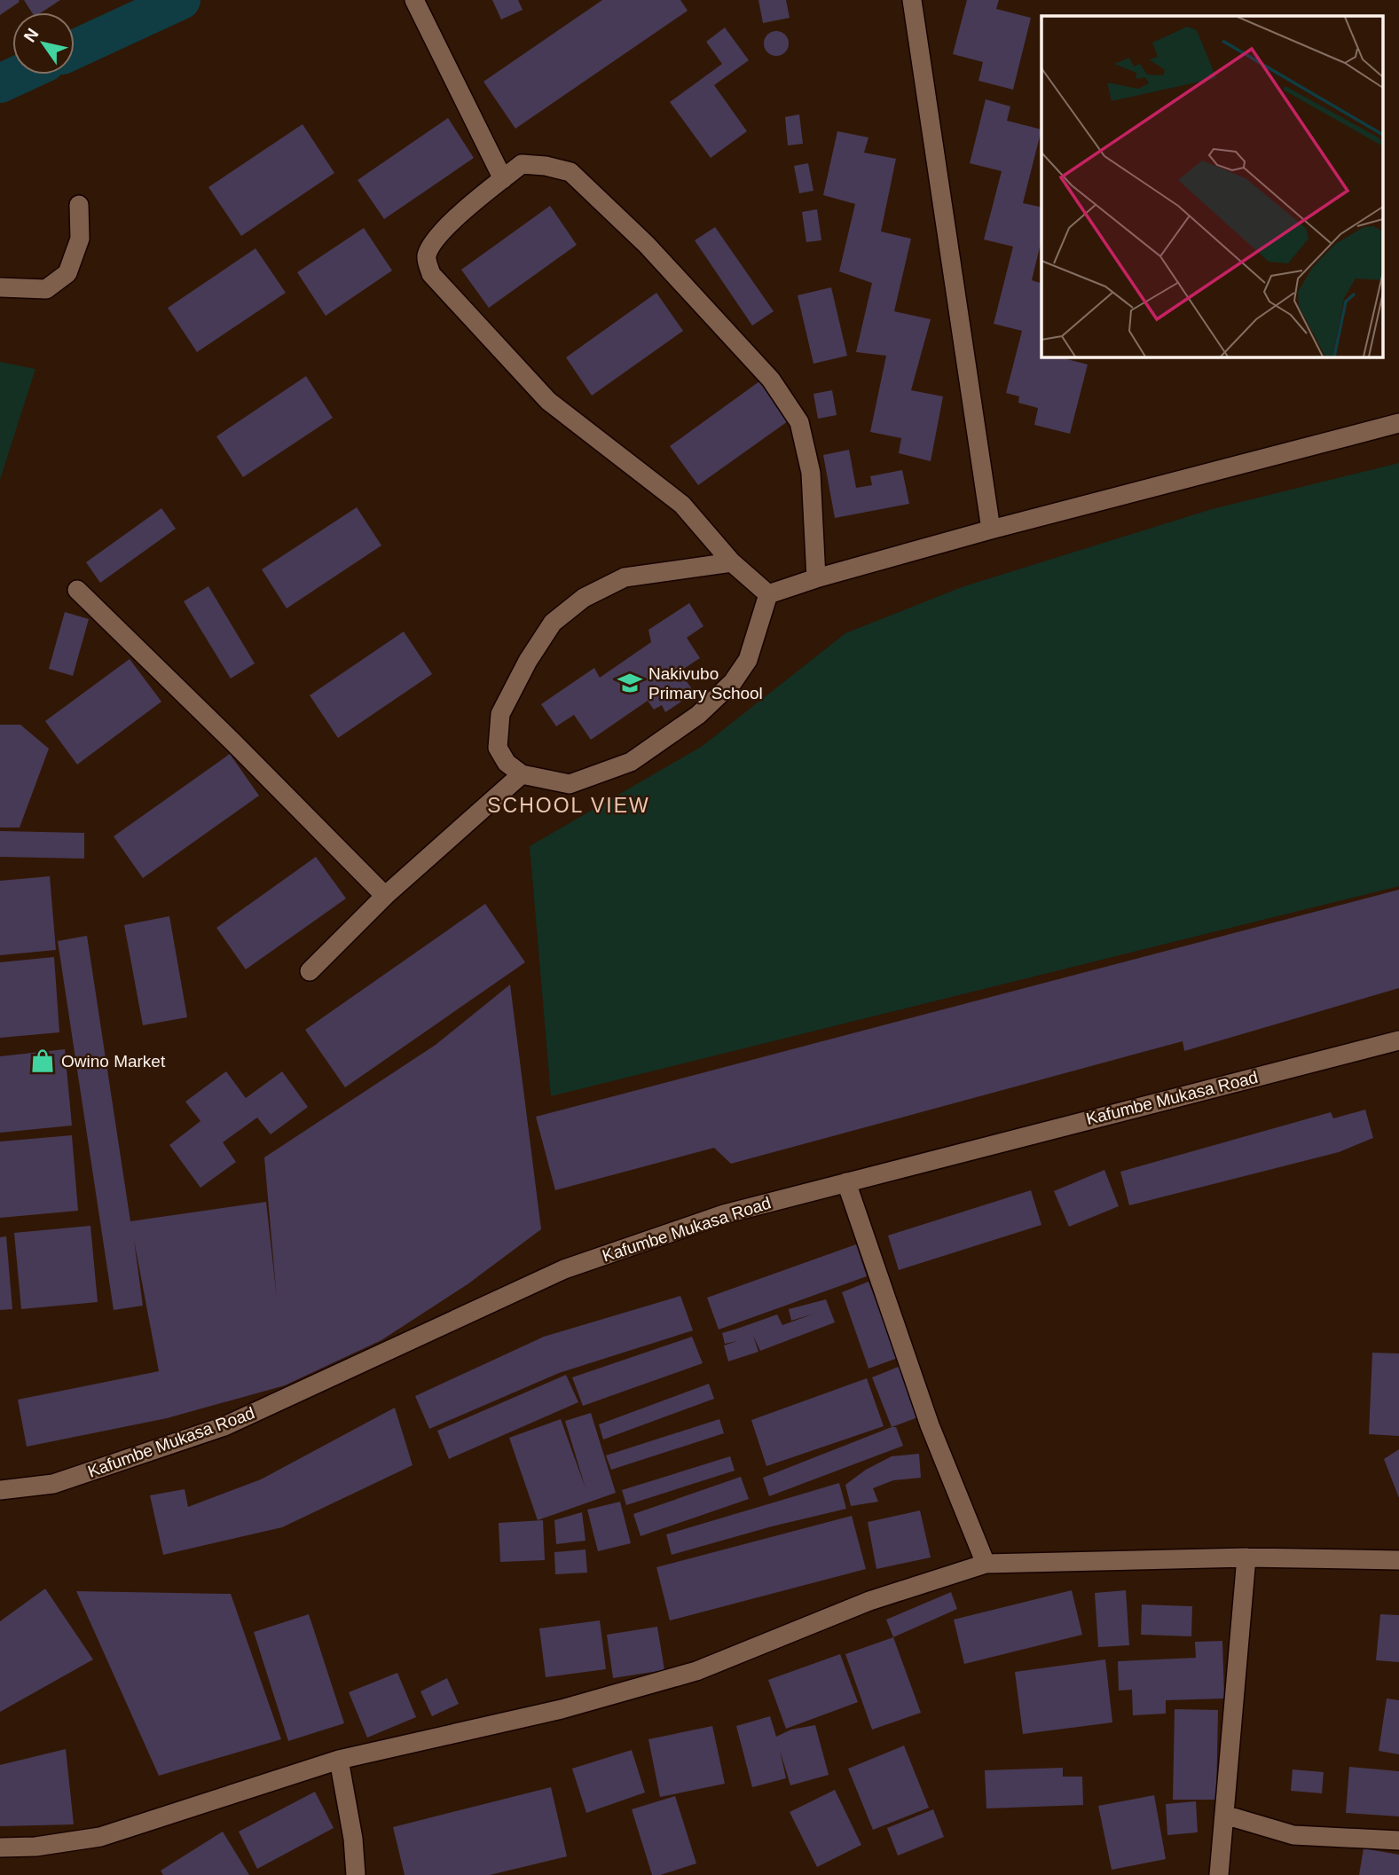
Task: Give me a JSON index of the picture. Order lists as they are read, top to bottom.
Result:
{
  "streets": {
    "street": ["Kafumbe Mukasa Road"]
  },
  "districts": ["SCHOOL VIEW"],
  "places": {
    "school or university": ["Nakivubo Primary School"],
    "shop": ["Owino Market"]
  },
  "north": "top left"
}
